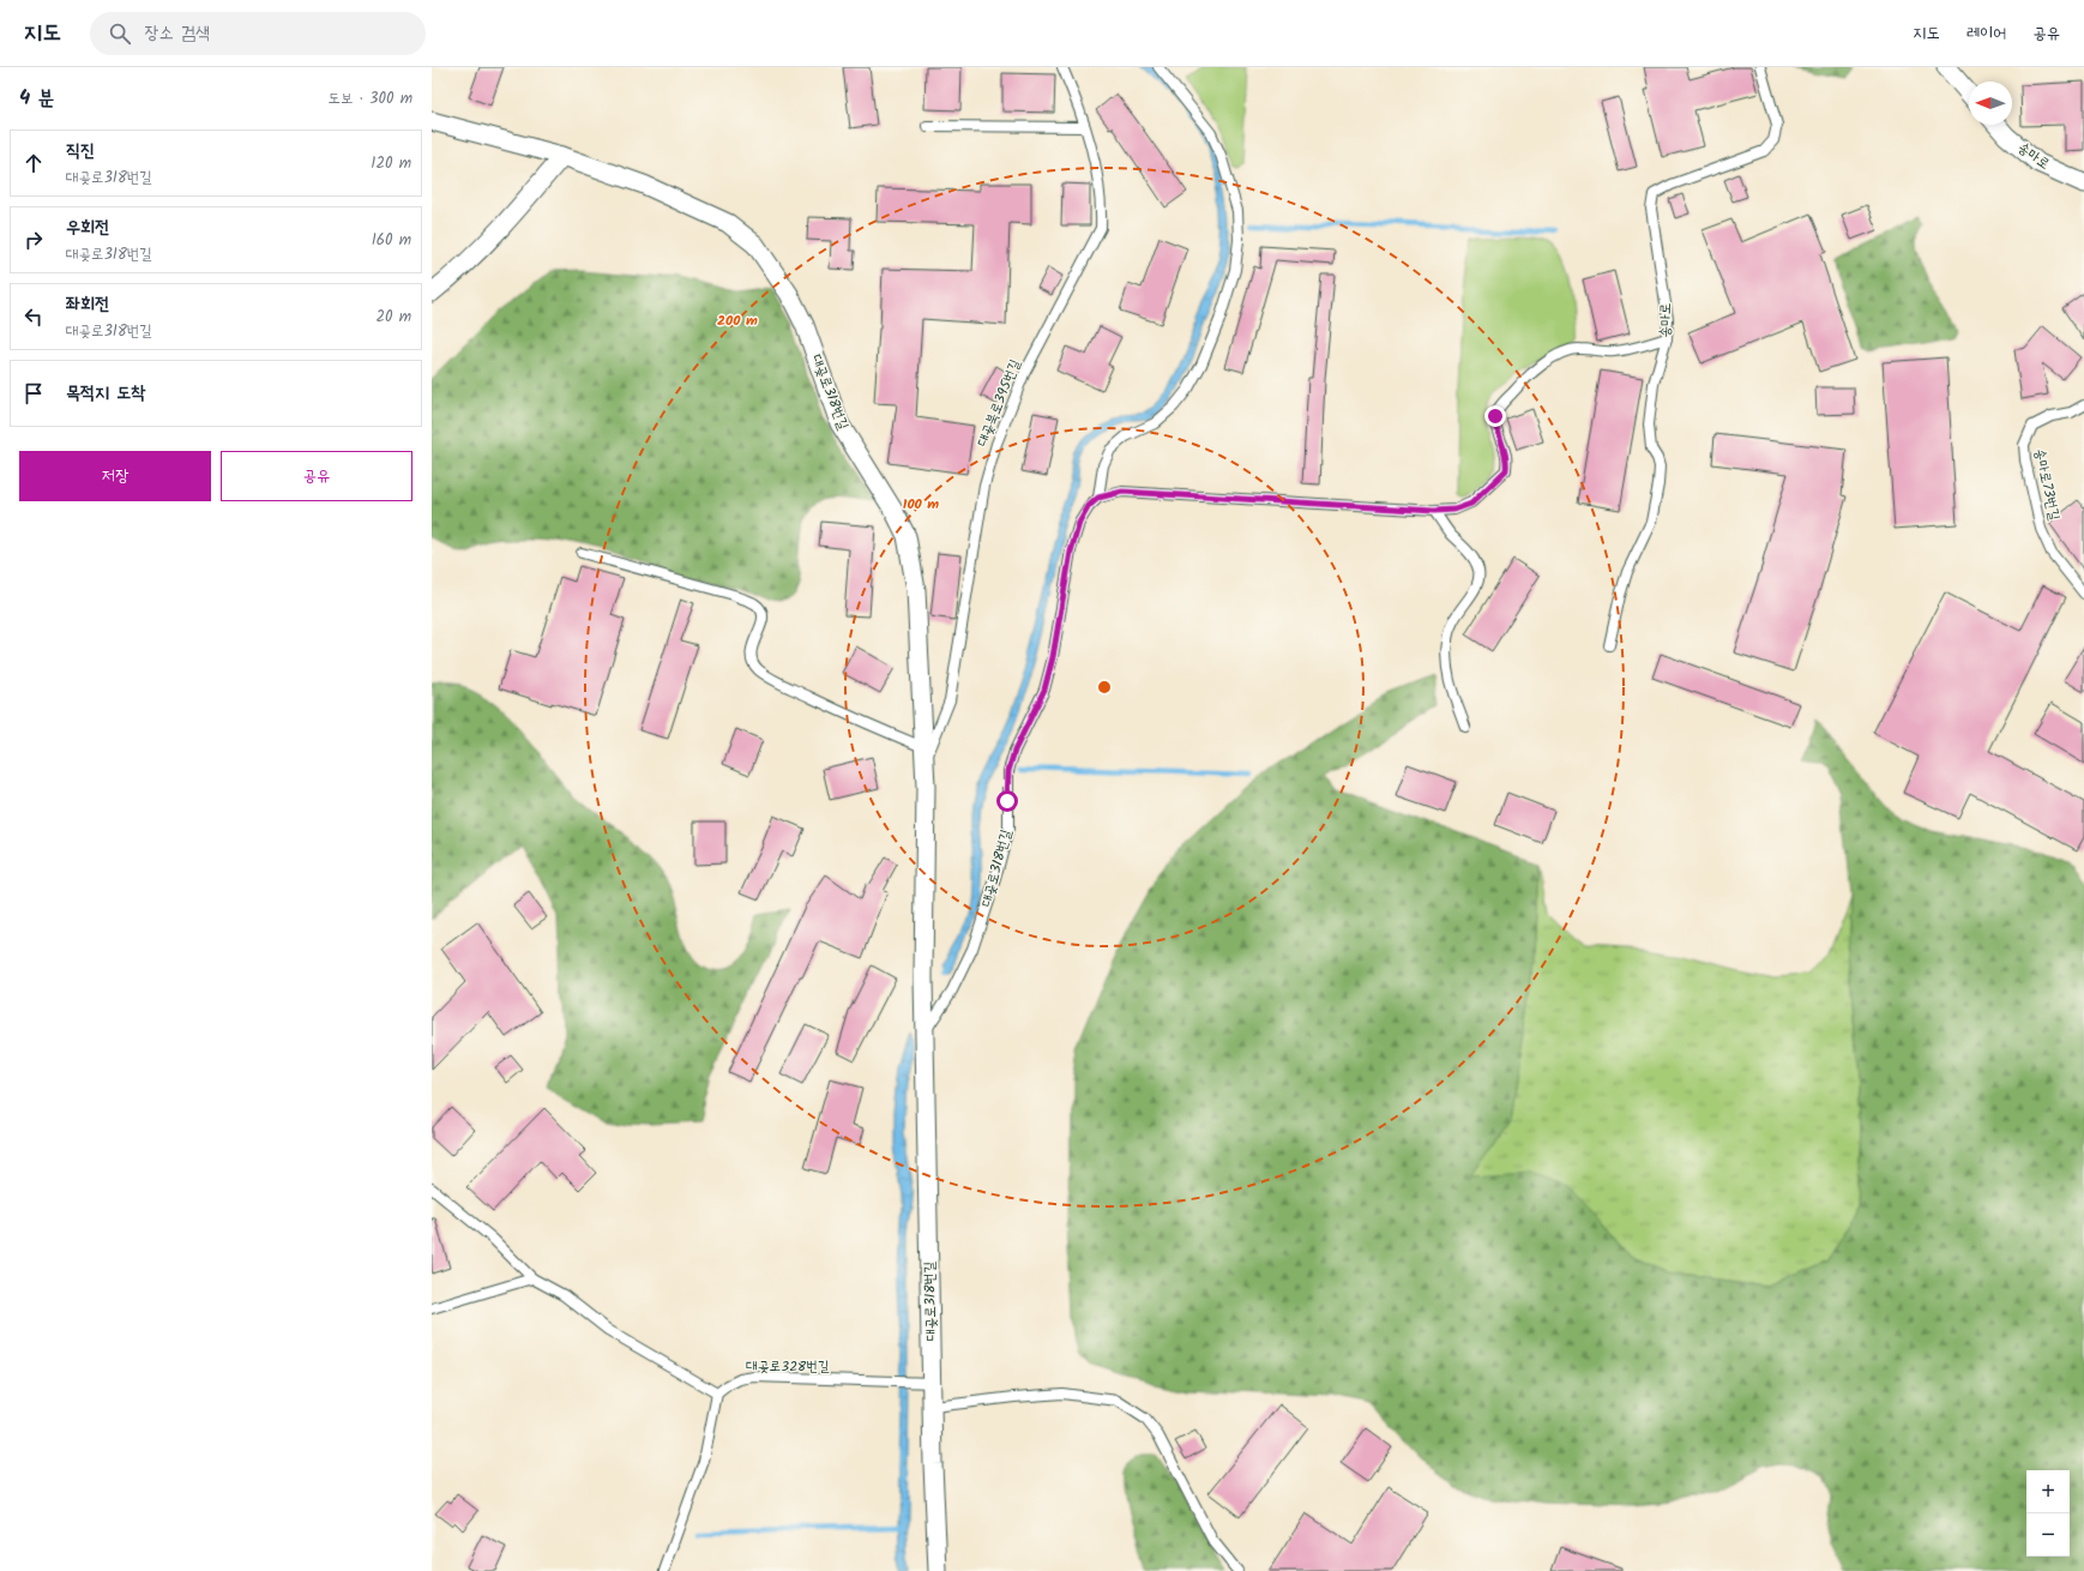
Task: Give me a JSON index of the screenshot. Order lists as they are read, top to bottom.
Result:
{
  "streets": {
    "street": ["송마로", "대곶로318번길"],
    "lane": ["대곶북로395번길", "송마로73번길", "대곶로328번길"]
  },
  "crossings": [
    ["대곶로318번길", "대곶북로395번길"],
    ["대곶로318번길", "대곶로328번길"]
  ],
  "north": "left",
  "page": {
    "header": "지도",
    "search": "장소 검색",
    "nav": ["지도", "레이어", "공유"],
    "heading": ["4 분", "도보 · 300 m"],
    "list": [
      ["직진", "대곶로318번길", "120 m"],
      ["우회전", "대곶로318번길", "160 m"],
      ["좌회전", "대곶로318번길", "20 m"],
      "목적지 도착"
    ],
    "buttons": ["저장", "공유"],
    "map_buttons": ["+", "−"]
  },
  "rings": ["200 m", "100 m"]
}
